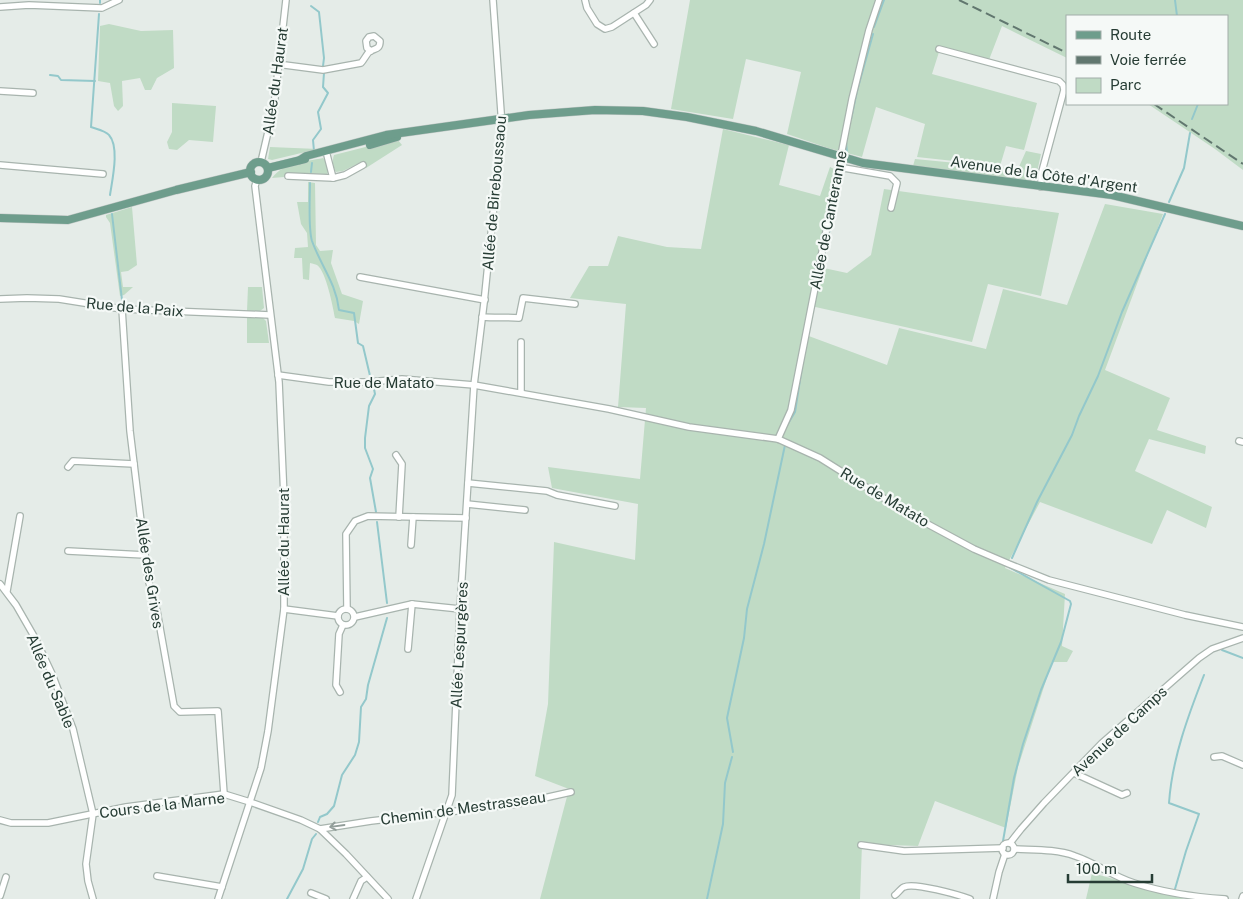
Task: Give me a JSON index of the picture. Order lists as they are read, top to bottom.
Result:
{
  "streets": {
    "main road": ["Avenue de la Côte d'Argent"],
    "street": [
      "Allée du Haurat",
      "Allée de Bireboussaou",
      "Allée de Canteranne",
      "Rue de la Paix",
      "Rue de Matato",
      "Allée des Grives",
      "Allée Lespurgères",
      "Allée du Sable",
      "Avenue de Camps",
      "Cours de la Marne",
      "Chemin de Mestrasseau"
    ]
  },
  "crossings": [
    ["Allée du Haurat", "Avenue de la Côte d'Argent"],
    ["Allée du Haurat", "Rue de la Paix"],
    ["Allée du Haurat", "Rue de Matato"],
    ["Allée du Haurat", "Cours de la Marne"],
    ["Avenue de la Côte d'Argent", "Allée de Bireboussaou"],
    ["Avenue de la Côte d'Argent", "Allée de Canteranne"],
    ["Allée de Bireboussaou", "Rue de Matato"],
    ["Allée de Bireboussaou", "Allée Lespurgères"],
    ["Allée de Canteranne", "Rue de Matato"],
    ["Rue de la Paix", "Allée des Grives"],
    ["Rue de Matato", "Allée Lespurgères"],
    ["Allée des Grives", "Cours de la Marne"],
    ["Allée Lespurgères", "Chemin de Mestrasseau"],
    ["Allée du Sable", "Cours de la Marne"],
    ["Cours de la Marne", "Chemin de Mestrasseau"]
  ],
  "one_way": ["Chemin de Mestrasseau"],
  "legend": ["Route", "Voie ferrée", "Parc"],
  "scale_bar": "100 m"
}
